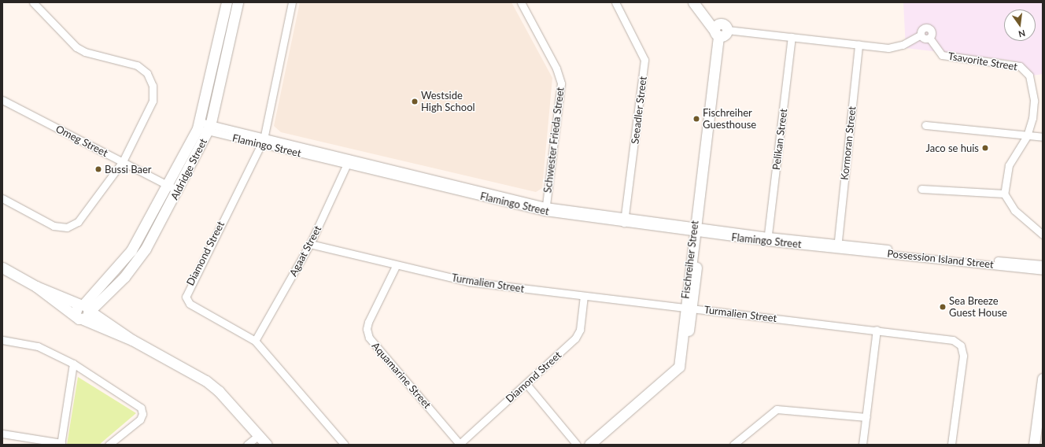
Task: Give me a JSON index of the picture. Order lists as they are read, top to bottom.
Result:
{
  "streets": {
    "street": [
      "Tsavorite Street",
      "Seeadler Street",
      "Pelikan Street",
      "Schwester Frieda Street",
      "Omeg Street",
      "Kormoran Street",
      "Flamingo Street",
      "Aldridge Street",
      "Agaat Street",
      "Diamond Street",
      "Possession Island Street",
      "Fischreiher Street",
      "Turmalien Street",
      "Aquamarine Street"
    ]
  },
  "crossings": [
    ["Tsavorite Street", "Kormoran Street"],
    ["Seeadler Street", "Flamingo Street"],
    ["Pelikan Street", "Flamingo Street"],
    ["Schwester Frieda Street", "Flamingo Street"],
    ["Omeg Street", "Aldridge Street"],
    ["Kormoran Street", "Flamingo Street"],
    ["Kormoran Street", "Possession Island Street"],
    ["Flamingo Street", "Aldridge Street"],
    ["Flamingo Street", "Agaat Street"],
    ["Flamingo Street", "Diamond Street"],
    ["Flamingo Street", "Possession Island Street"],
    ["Flamingo Street", "Fischreiher Street"],
    ["Agaat Street", "Diamond Street"],
    ["Agaat Street", "Turmalien Street"],
    ["Diamond Street", "Turmalien Street"],
    ["Diamond Street", "Aquamarine Street"],
    ["Fischreiher Street", "Turmalien Street"],
    ["Turmalien Street", "Aquamarine Street"]
  ],
  "places": [
    "Westside High School",
    "Fischreiher Guesthouse",
    "Jaco se huis",
    "Bussi Baer",
    "Sea Breeze Guest House"
  ],
  "north": "bottom"
}
